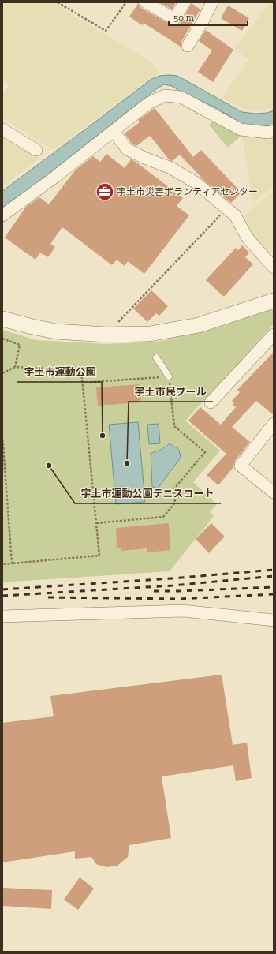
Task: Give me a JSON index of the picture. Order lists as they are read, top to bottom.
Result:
{
  "places": {
    "office": ["宇土市災害ボランティアセンター"],
    "other": ["宇土市運動公園", "宇土市民プール", "宇土市運動公園テニスコート"]
  },
  "scale_bar": "50 m"
}
